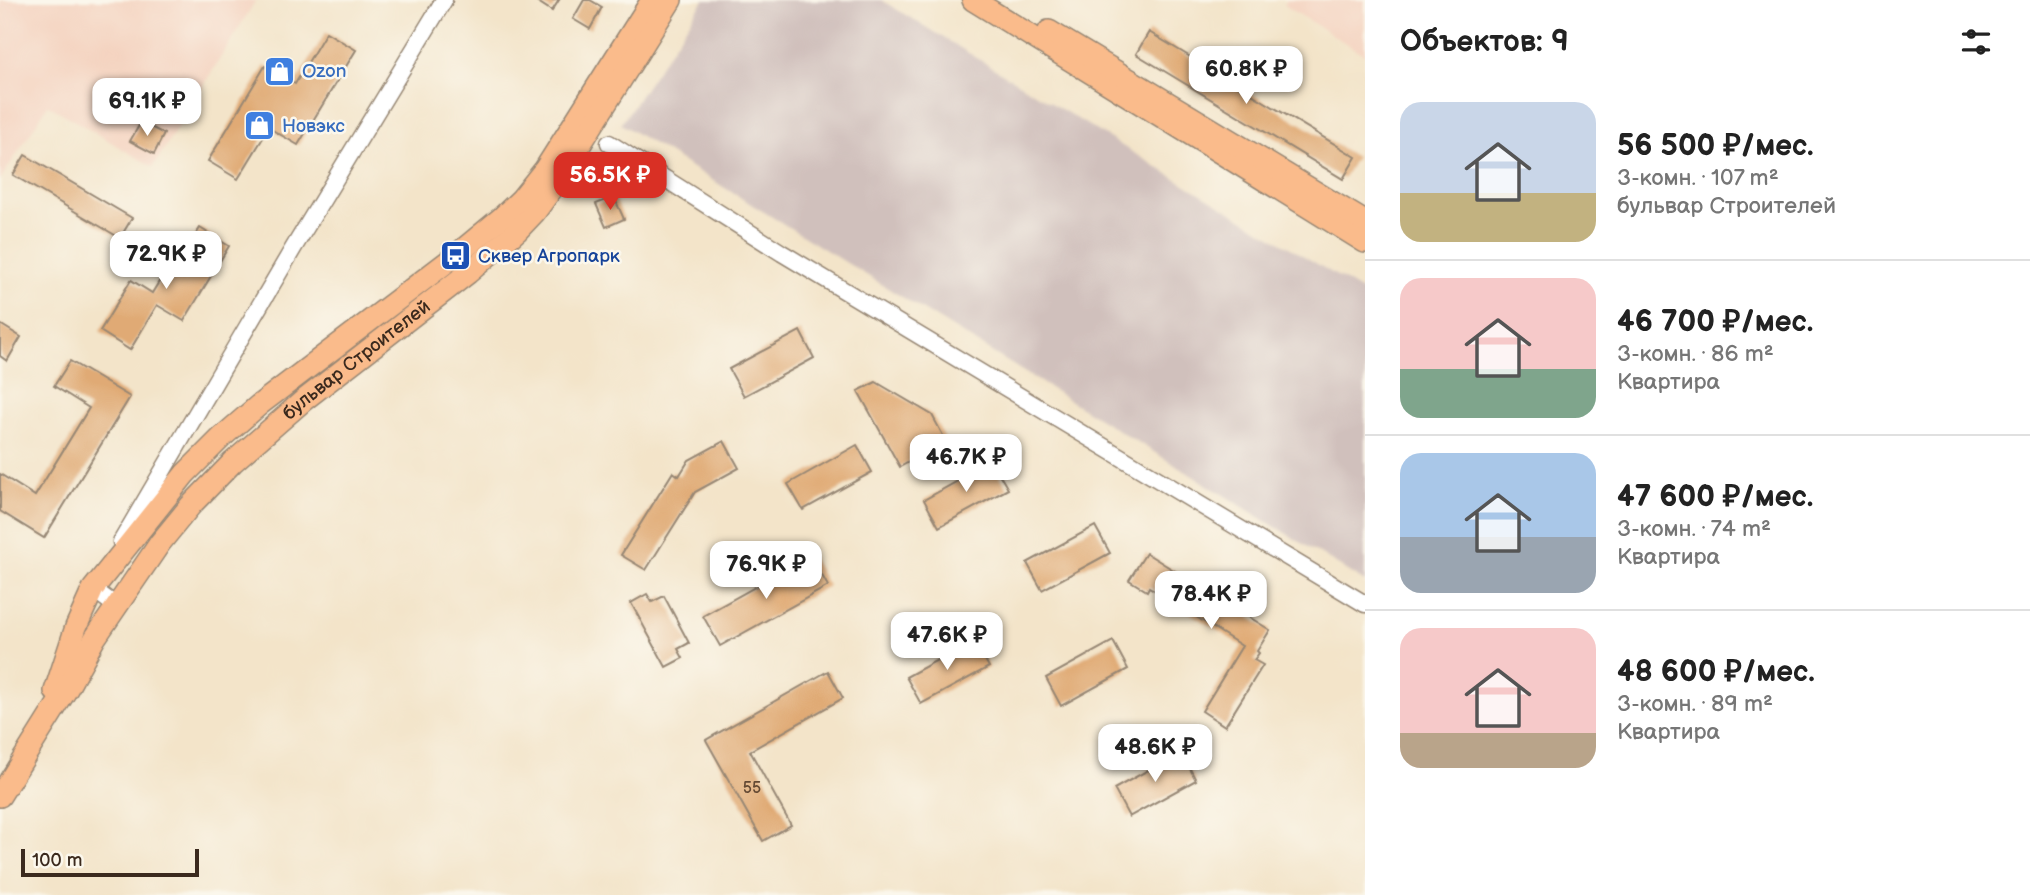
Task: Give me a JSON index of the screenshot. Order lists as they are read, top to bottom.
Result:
{
  "streets": {
    "main road": ["бульвар Строителей"]
  },
  "places": {
    "shop": ["Ozon", "Новэкс"],
    "bus stop": ["Сквер Агропарк"]
  },
  "house_numbers": ["55"],
  "scale_bar": "100 m",
  "page": {
    "heading": "Объектов: 9",
    "price": [
      "60.8K ₽",
      "69.1K ₽",
      "56.5K ₽",
      "72.9K ₽",
      "46.7K ₽",
      "76.9K ₽",
      "78.4K ₽",
      "47.6K ₽",
      "48.6K ₽"
    ],
    "list": [
      {
        "name": "56 500 ₽/мес.",
        "note": "3-комн. · 107 m² · бульвар Строителей"
      },
      {
        "name": "46 700 ₽/мес.",
        "note": "3-комн. · 86 m² · Квартира"
      },
      {
        "name": "47 600 ₽/мес.",
        "note": "3-комн. · 74 m² · Квартира"
      },
      {
        "name": "48 600 ₽/мес.",
        "note": "3-комн. · 89 m² · Квартира"
      }
    ],
    "scale": "100 m"
  }
}
